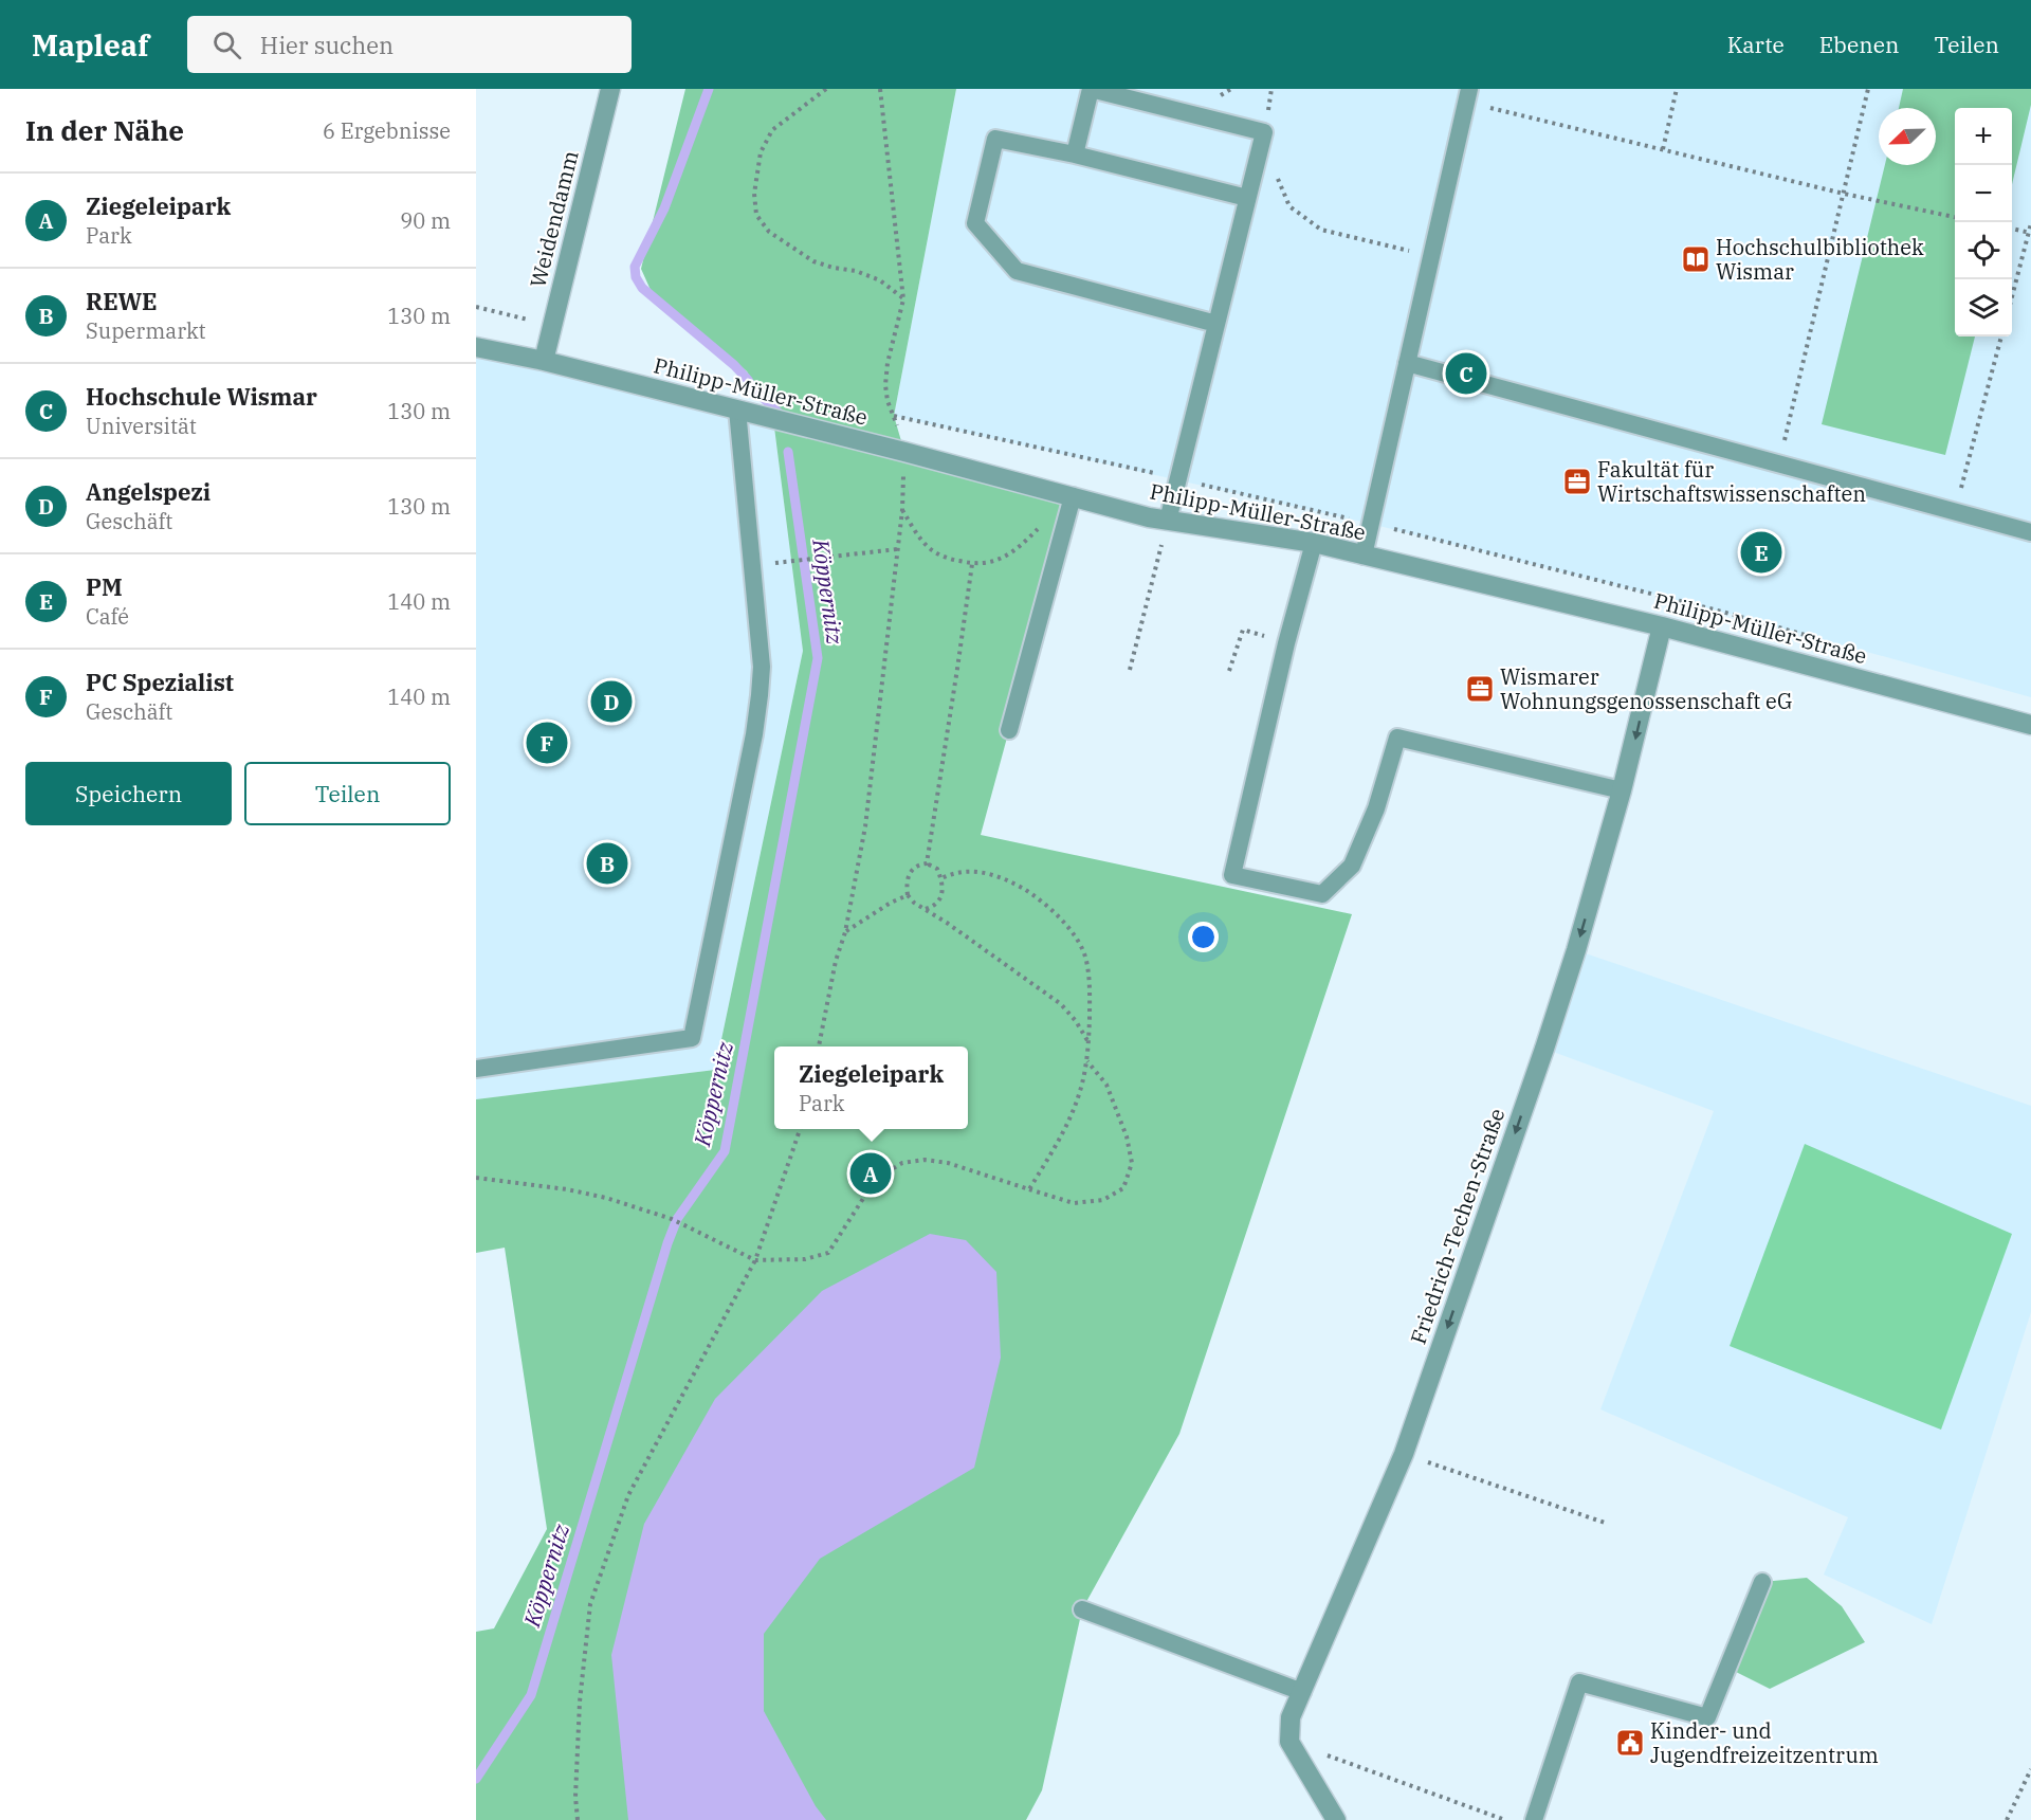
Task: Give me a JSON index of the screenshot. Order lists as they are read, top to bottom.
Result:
{
  "streets": {
    "street": ["Weidendamm", "Philipp-Müller-Straße", "Friedrich-Techen-Straße"]
  },
  "crossings": [
    ["Weidendamm", "Philipp-Müller-Straße"],
    ["Philipp-Müller-Straße", "Friedrich-Techen-Straße"]
  ],
  "one_way": ["Friedrich-Techen-Straße"],
  "water": ["Köppernitz"],
  "places": {
    "library": ["Hochschulbibliothek Wismar"],
    "office": ["Fakultät für Wirtschaftswissenschaften", "Wismarer Wohnungsgenossenschaft eG"],
    "public building": ["Kinder- und Jugendfreizeitzentrum"]
  },
  "north": "bottom left",
  "page": {
    "header": "Mapleaf",
    "search": "Hier suchen",
    "nav": ["Karte", "Ebenen", "Teilen"],
    "heading": ["In der Nähe", "6 Ergebnisse"],
    "map_buttons": ["+", "−"],
    "list": [
      {
        "mark": "A",
        "name": "Ziegeleipark",
        "note": "Park",
        "value": "90 m"
      },
      {
        "mark": "B",
        "name": "REWE",
        "note": "Supermarkt",
        "value": "130 m"
      },
      {
        "mark": "C",
        "name": "Hochschule Wismar",
        "note": "Universität",
        "value": "130 m"
      },
      {
        "mark": "D",
        "name": "Angelspezi",
        "note": "Geschäft",
        "value": "130 m"
      },
      {
        "mark": "E",
        "name": "PM",
        "note": "Café",
        "value": "140 m"
      },
      {
        "mark": "F",
        "name": "PC Spezialist",
        "note": "Geschäft",
        "value": "140 m"
      }
    ],
    "pins": [
      "C",
      "E",
      "D",
      "F",
      "B",
      "A"
    ],
    "buttons": ["Speichern", "Teilen"],
    "popup": ["Ziegeleipark", "Park"]
  }
}
